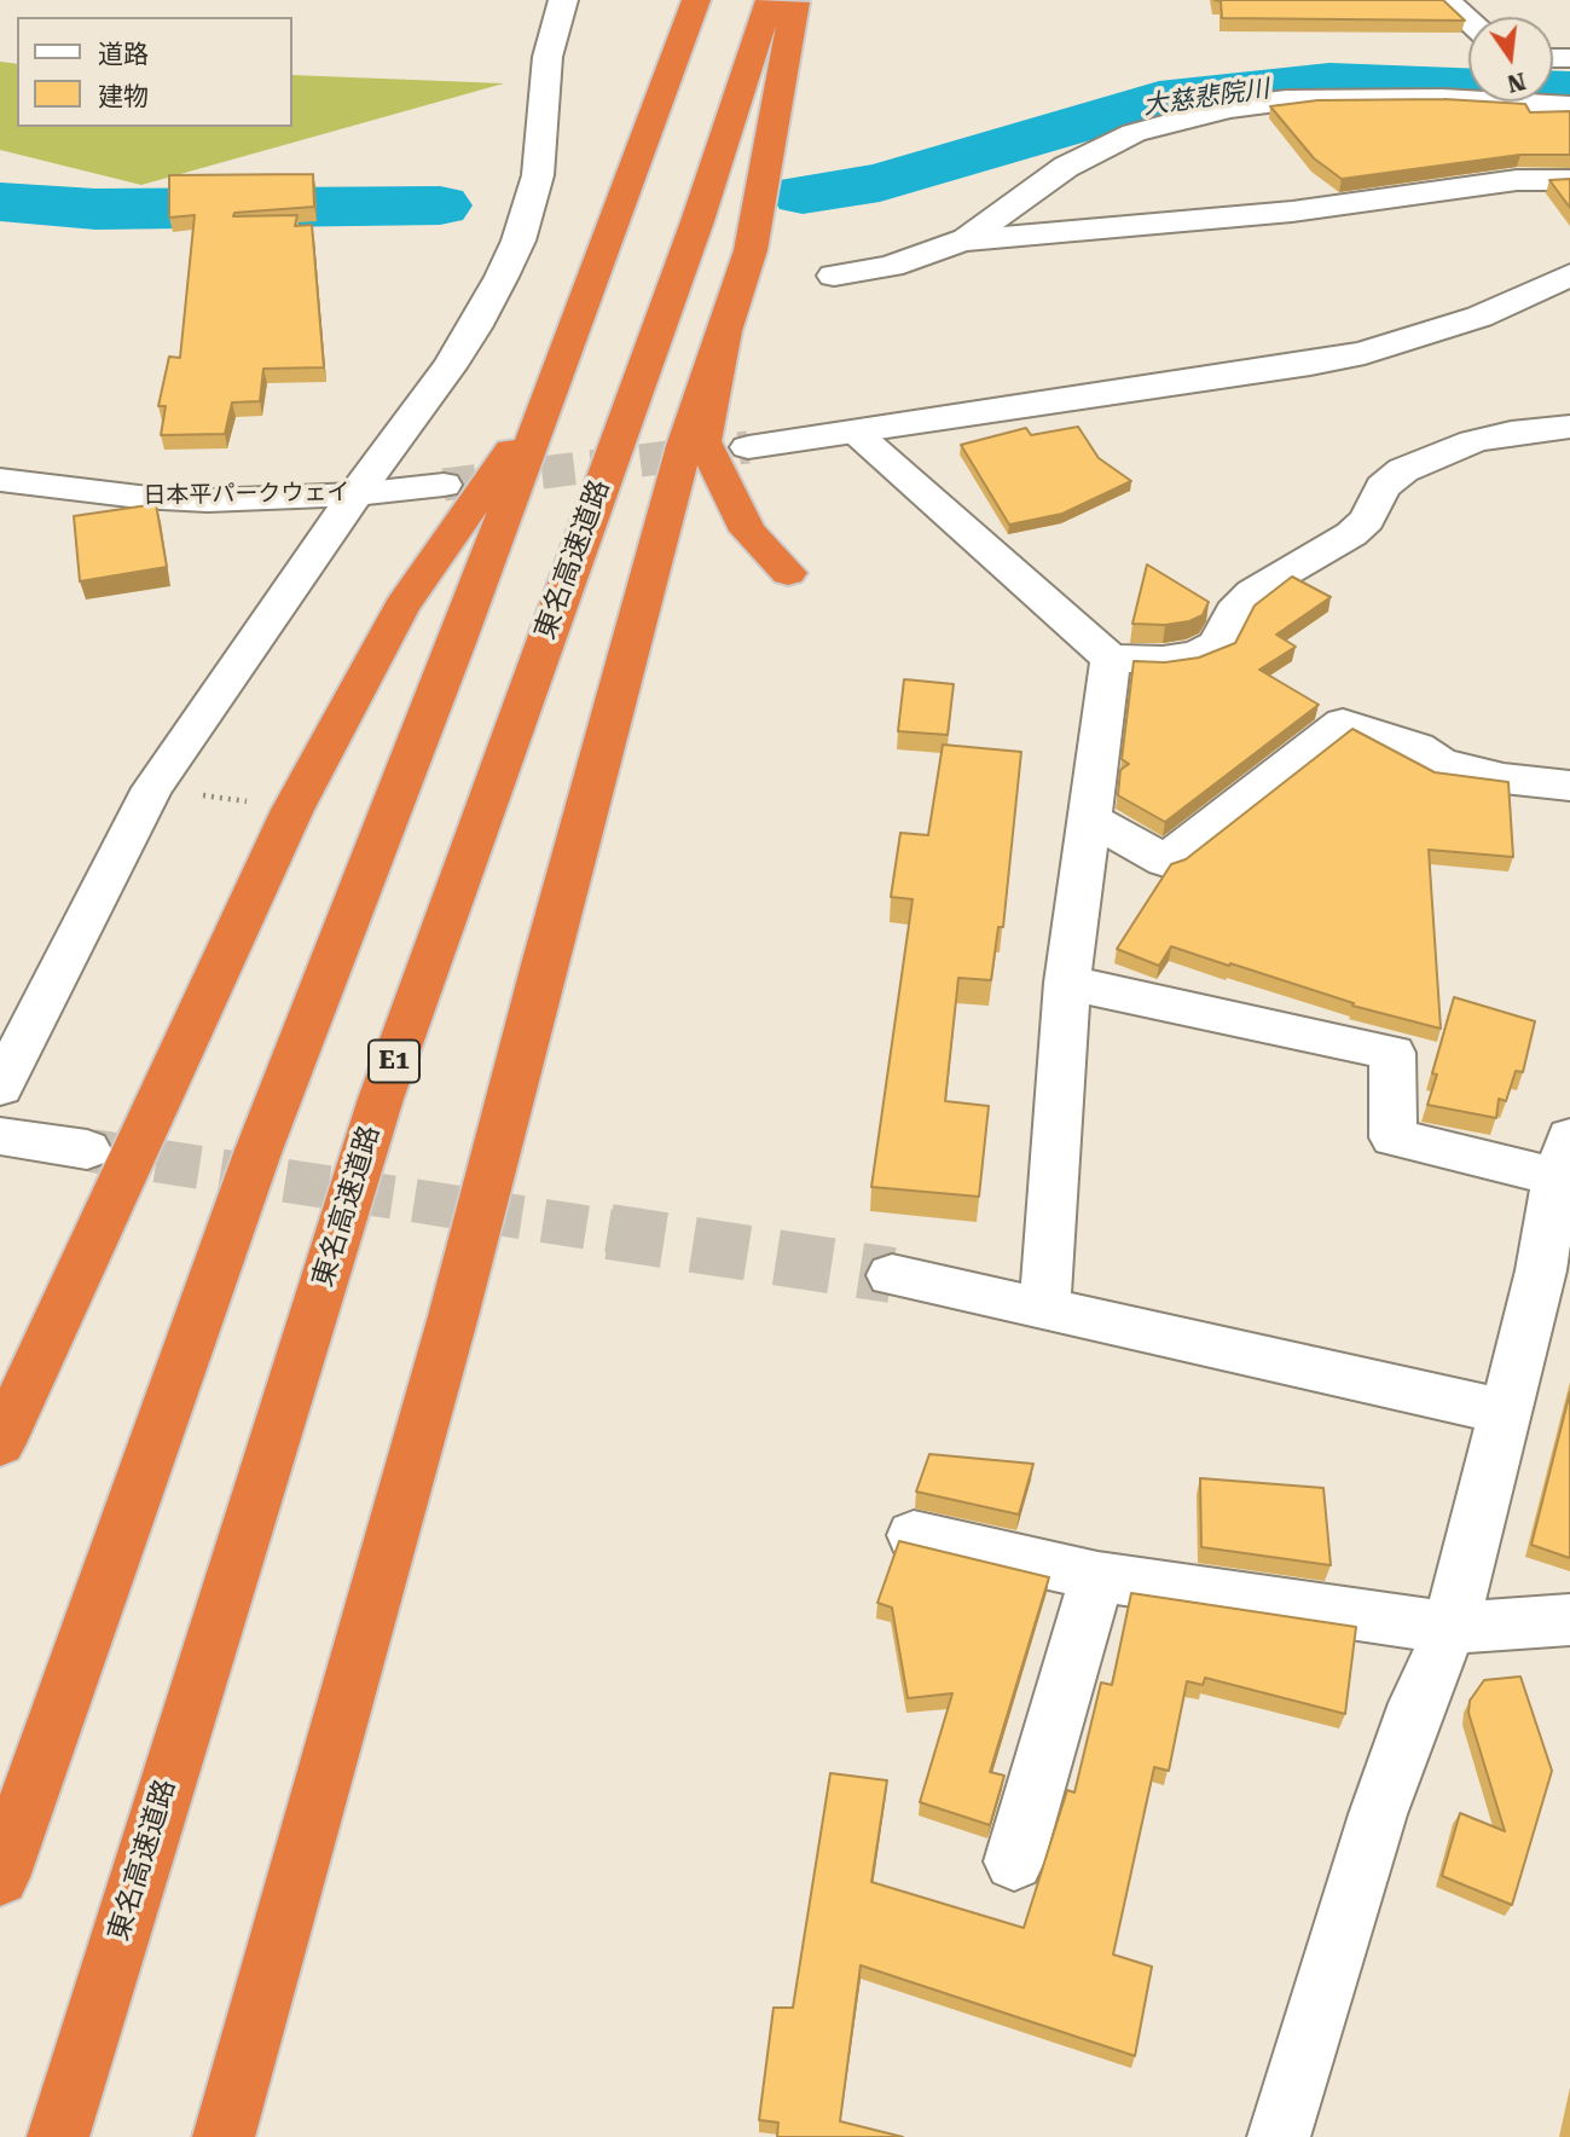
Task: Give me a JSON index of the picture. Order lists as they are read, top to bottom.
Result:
{
  "streets": {
    "highway": ["東名高速道路", "E1"],
    "street": ["日本平パークウェイ"]
  },
  "water": ["大慈悲院川"],
  "legend": ["道路", "建物"],
  "north": "bottom"
}
